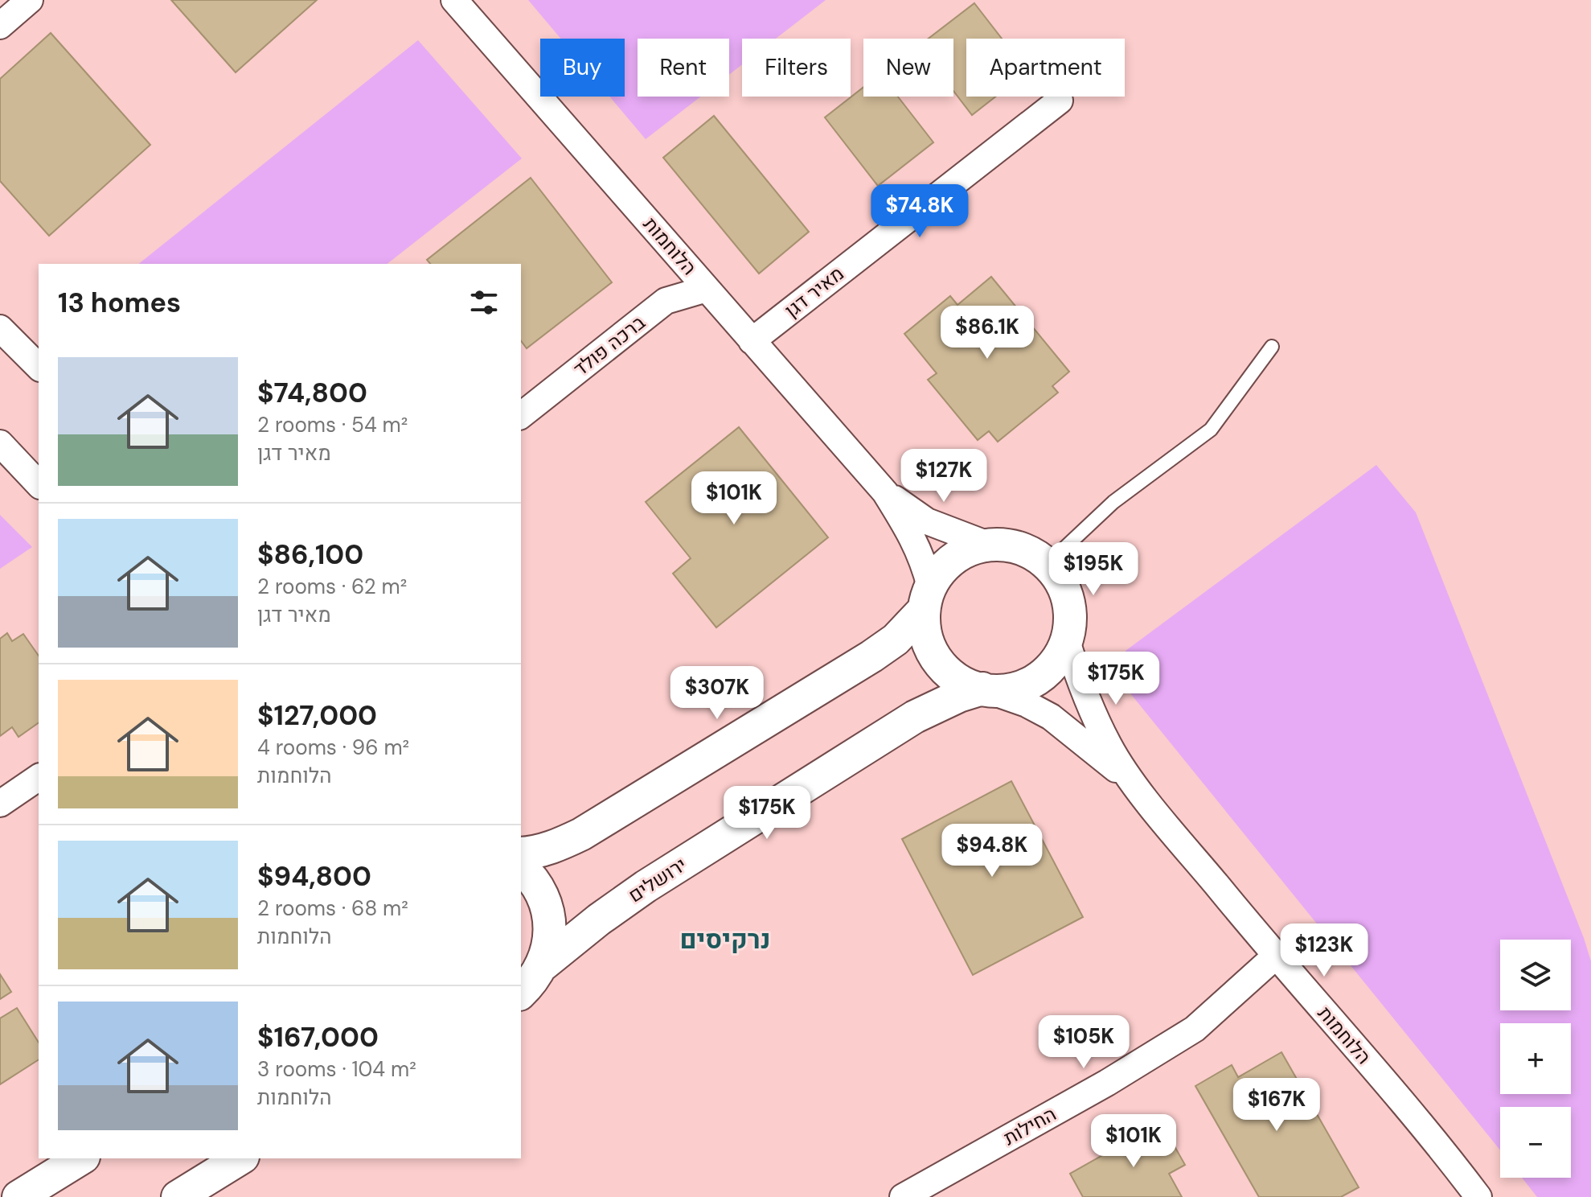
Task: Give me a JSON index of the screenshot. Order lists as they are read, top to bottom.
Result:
{
  "streets": {
    "street": [
      "הלוחמות",
      "מאיר דגן",
      "ברכה פולד",
      "ירושלים",
      "החילות"
    ]
  },
  "crossings": [
    ["הלוחמות", "מאיר דגן"],
    ["הלוחמות", "ברכה פולד"],
    ["הלוחמות", "ירושלים"],
    ["הלוחמות", "החילות"]
  ],
  "districts": ["נרקיסים"],
  "page": {
    "chip": [
      "Buy",
      "Rent",
      "Filters",
      "New",
      "Apartment"
    ],
    "price": [
      "$74.8K",
      "$86.1K",
      "$127K",
      "$101K",
      "$195K",
      "$175K",
      "$307K",
      "$175K",
      "$94.8K",
      "$123K",
      "$105K",
      "$167K",
      "$101K"
    ],
    "heading": "13 homes",
    "list": [
      {
        "name": "$74,800",
        "note": "2 rooms · 54 m² · מאיר דגן"
      },
      {
        "name": "$86,100",
        "note": "2 rooms · 62 m² · מאיר דגן"
      },
      {
        "name": "$127,000",
        "note": "4 rooms · 96 m² · הלוחמות"
      },
      {
        "name": "$94,800",
        "note": "2 rooms · 68 m² · הלוחמות"
      },
      {
        "name": "$167,000",
        "note": "3 rooms · 104 m² · הלוחמות"
      }
    ],
    "map_buttons": ["+", "−"]
  }
}
